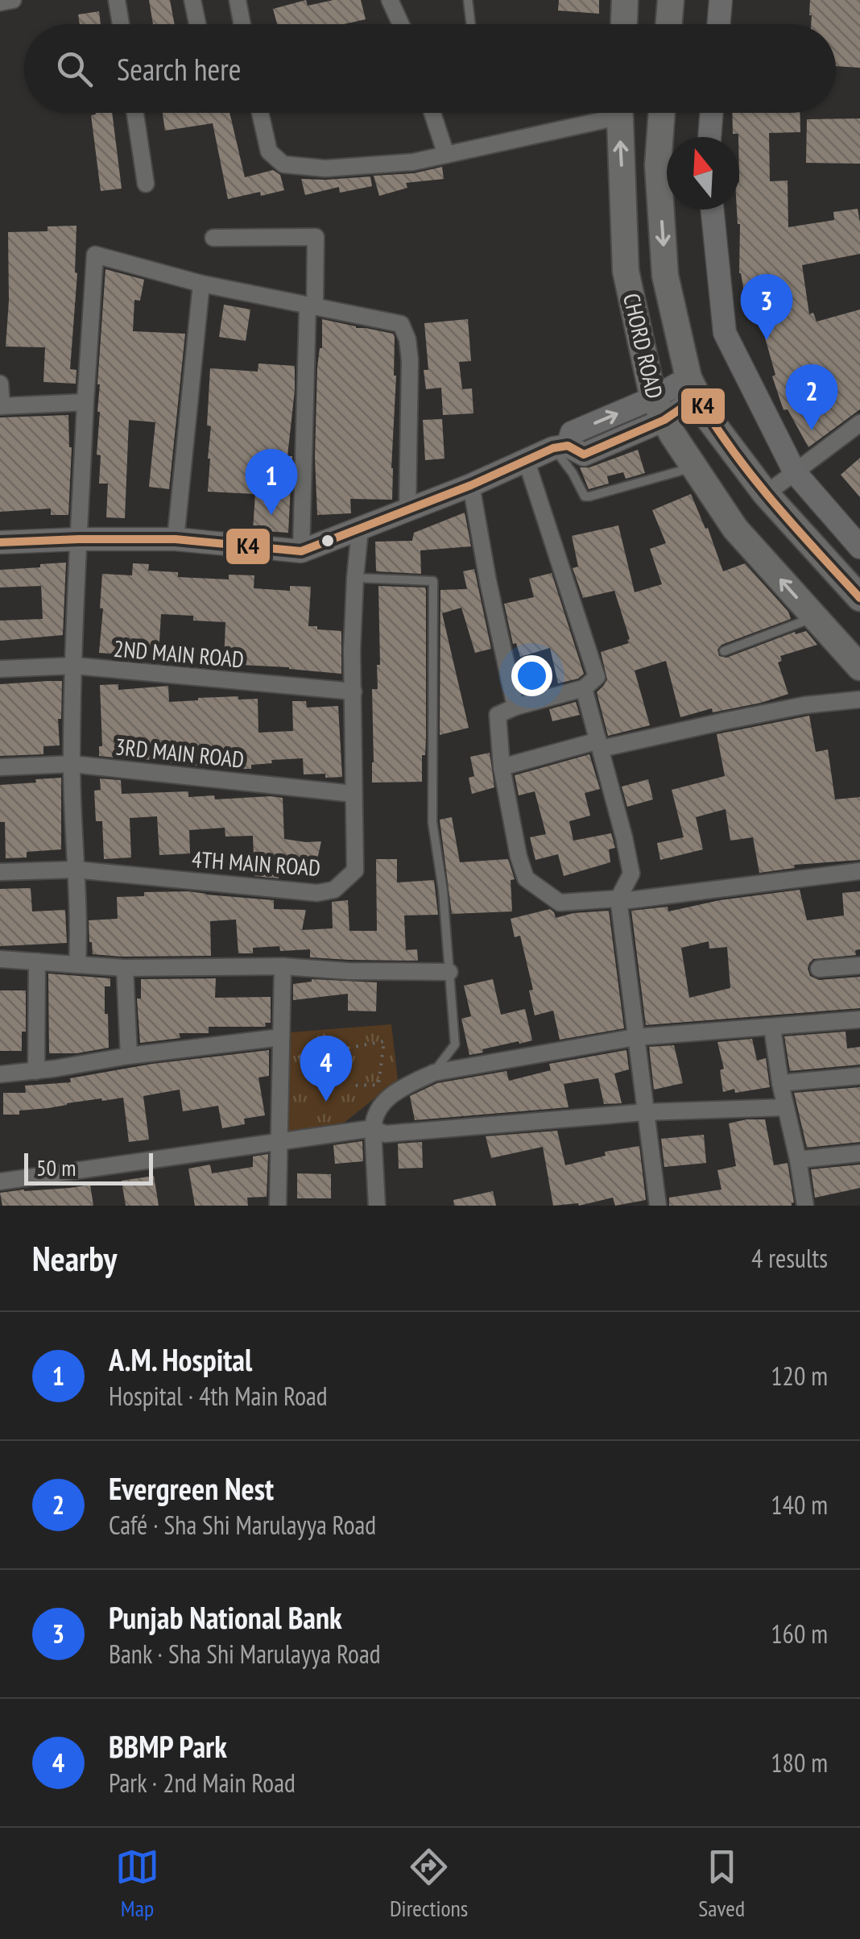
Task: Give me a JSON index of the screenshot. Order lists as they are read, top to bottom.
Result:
{
  "streets": {
    "main road": ["CHORD ROAD"],
    "street": ["2ND MAIN ROAD", "3RD MAIN ROAD", "4TH MAIN ROAD"]
  },
  "crossings": [
    ["2ND MAIN ROAD", "4TH MAIN ROAD"],
    ["3RD MAIN ROAD", "4TH MAIN ROAD"]
  ],
  "lines": ["transit line K4"],
  "scale_bar": "50 m",
  "north": "top",
  "page": {
    "search": "Search here",
    "pins": [
      "3",
      "2",
      "1",
      "4"
    ],
    "scale": "50 m",
    "heading": ["Nearby", "4 results"],
    "list": [
      {
        "mark": "1",
        "name": "A.M. Hospital",
        "note": "Hospital · 4th Main Road",
        "value": "120 m"
      },
      {
        "mark": "2",
        "name": "Evergreen Nest",
        "note": "Café · Sha Shi Marulayya Road",
        "value": "140 m"
      },
      {
        "mark": "3",
        "name": "Punjab National Bank",
        "note": "Bank · Sha Shi Marulayya Road",
        "value": "160 m"
      },
      {
        "mark": "4",
        "name": "BBMP Park",
        "note": "Park · 2nd Main Road",
        "value": "180 m"
      }
    ],
    "nav": ["Map", "Directions", "Saved"]
  }
}
